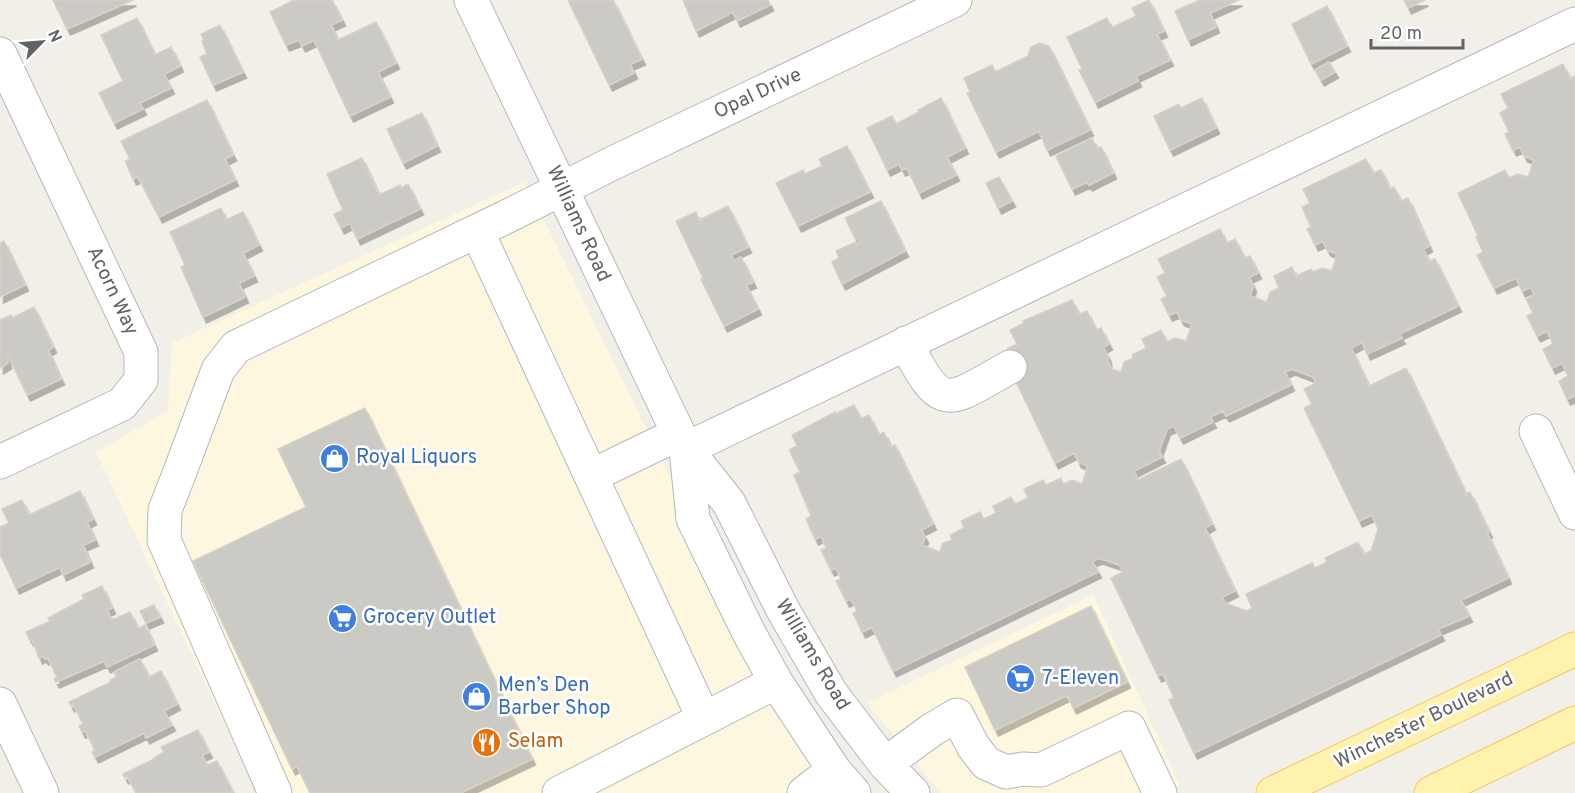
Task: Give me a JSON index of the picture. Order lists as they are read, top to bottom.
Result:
{
  "streets": {
    "main road": ["Winchester Boulevard"],
    "street": ["Opal Drive", "Williams Road", "Acorn Way"]
  },
  "crossings": [
    ["Opal Drive", "Williams Road"]
  ],
  "places": {
    "shop": ["Royal Liquors", "Men’s Den Barber Shop"],
    "supermarket": ["Grocery Outlet", "7-Eleven"],
    "restaurant": ["Selam"]
  },
  "scale_bar": "20 m",
  "north": "top right"
}
